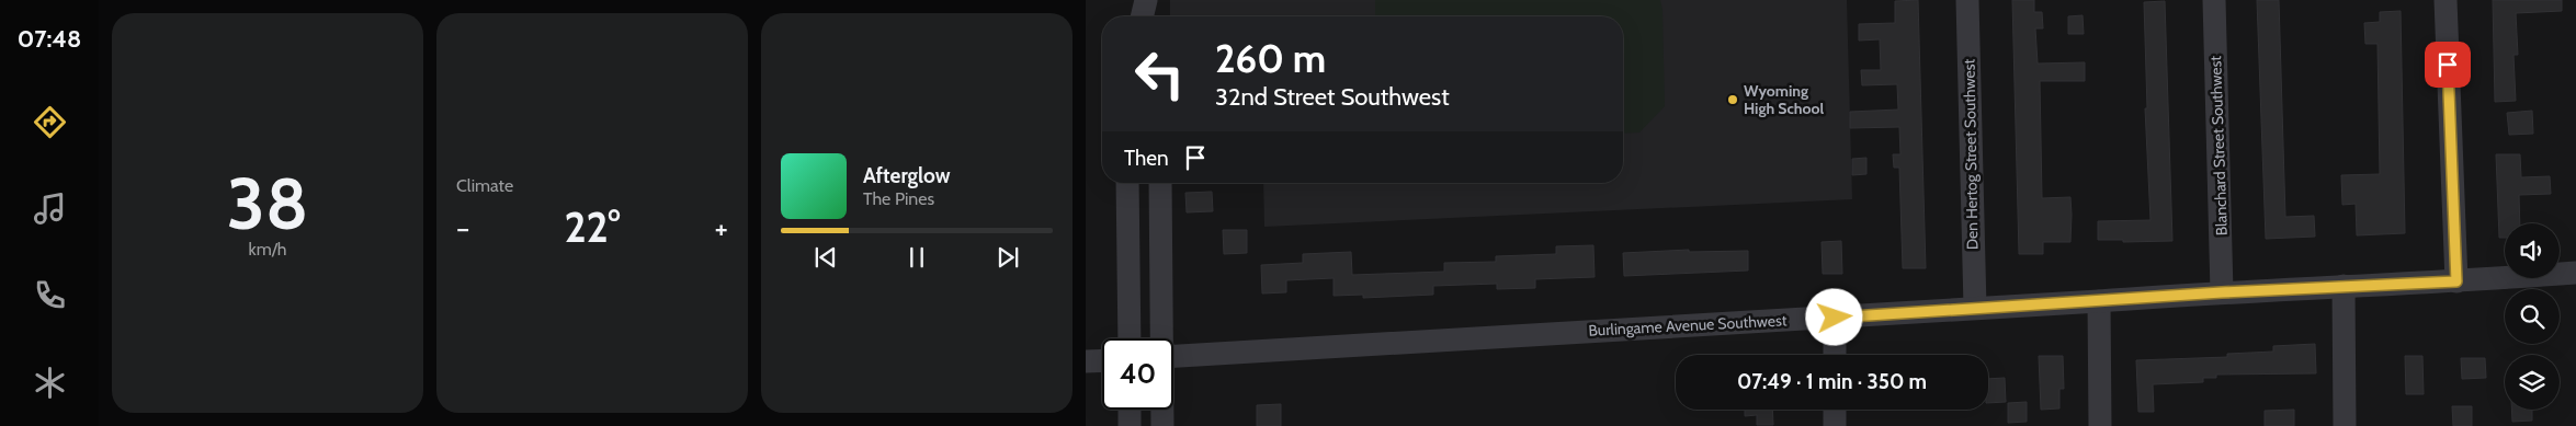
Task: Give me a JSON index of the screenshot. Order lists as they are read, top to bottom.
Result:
{
  "streets": {
    "street": ["Blanchard Street Southwest", "Den Hertog Street Southwest", "Burlingame Avenue Southwest"]
  },
  "crossings": [
    ["Blanchard Street Southwest", "Burlingame Avenue Southwest"],
    ["Den Hertog Street Southwest", "Burlingame Avenue Southwest"]
  ],
  "places": ["Wyoming High School"],
  "page": {
    "tabs": "07:48",
    "tile": [
      ["38", "km/h"],
      "Climate"
    ],
    "turn": ["260 m", "32nd Street Southwest"],
    "then": "Then",
    "song": ["Afterglow", "The Pines"],
    "heat": ["−", "22°", "+"],
    "limit": "40",
    "trip": "07:49 · 1 min · 350 m"
  }
}
